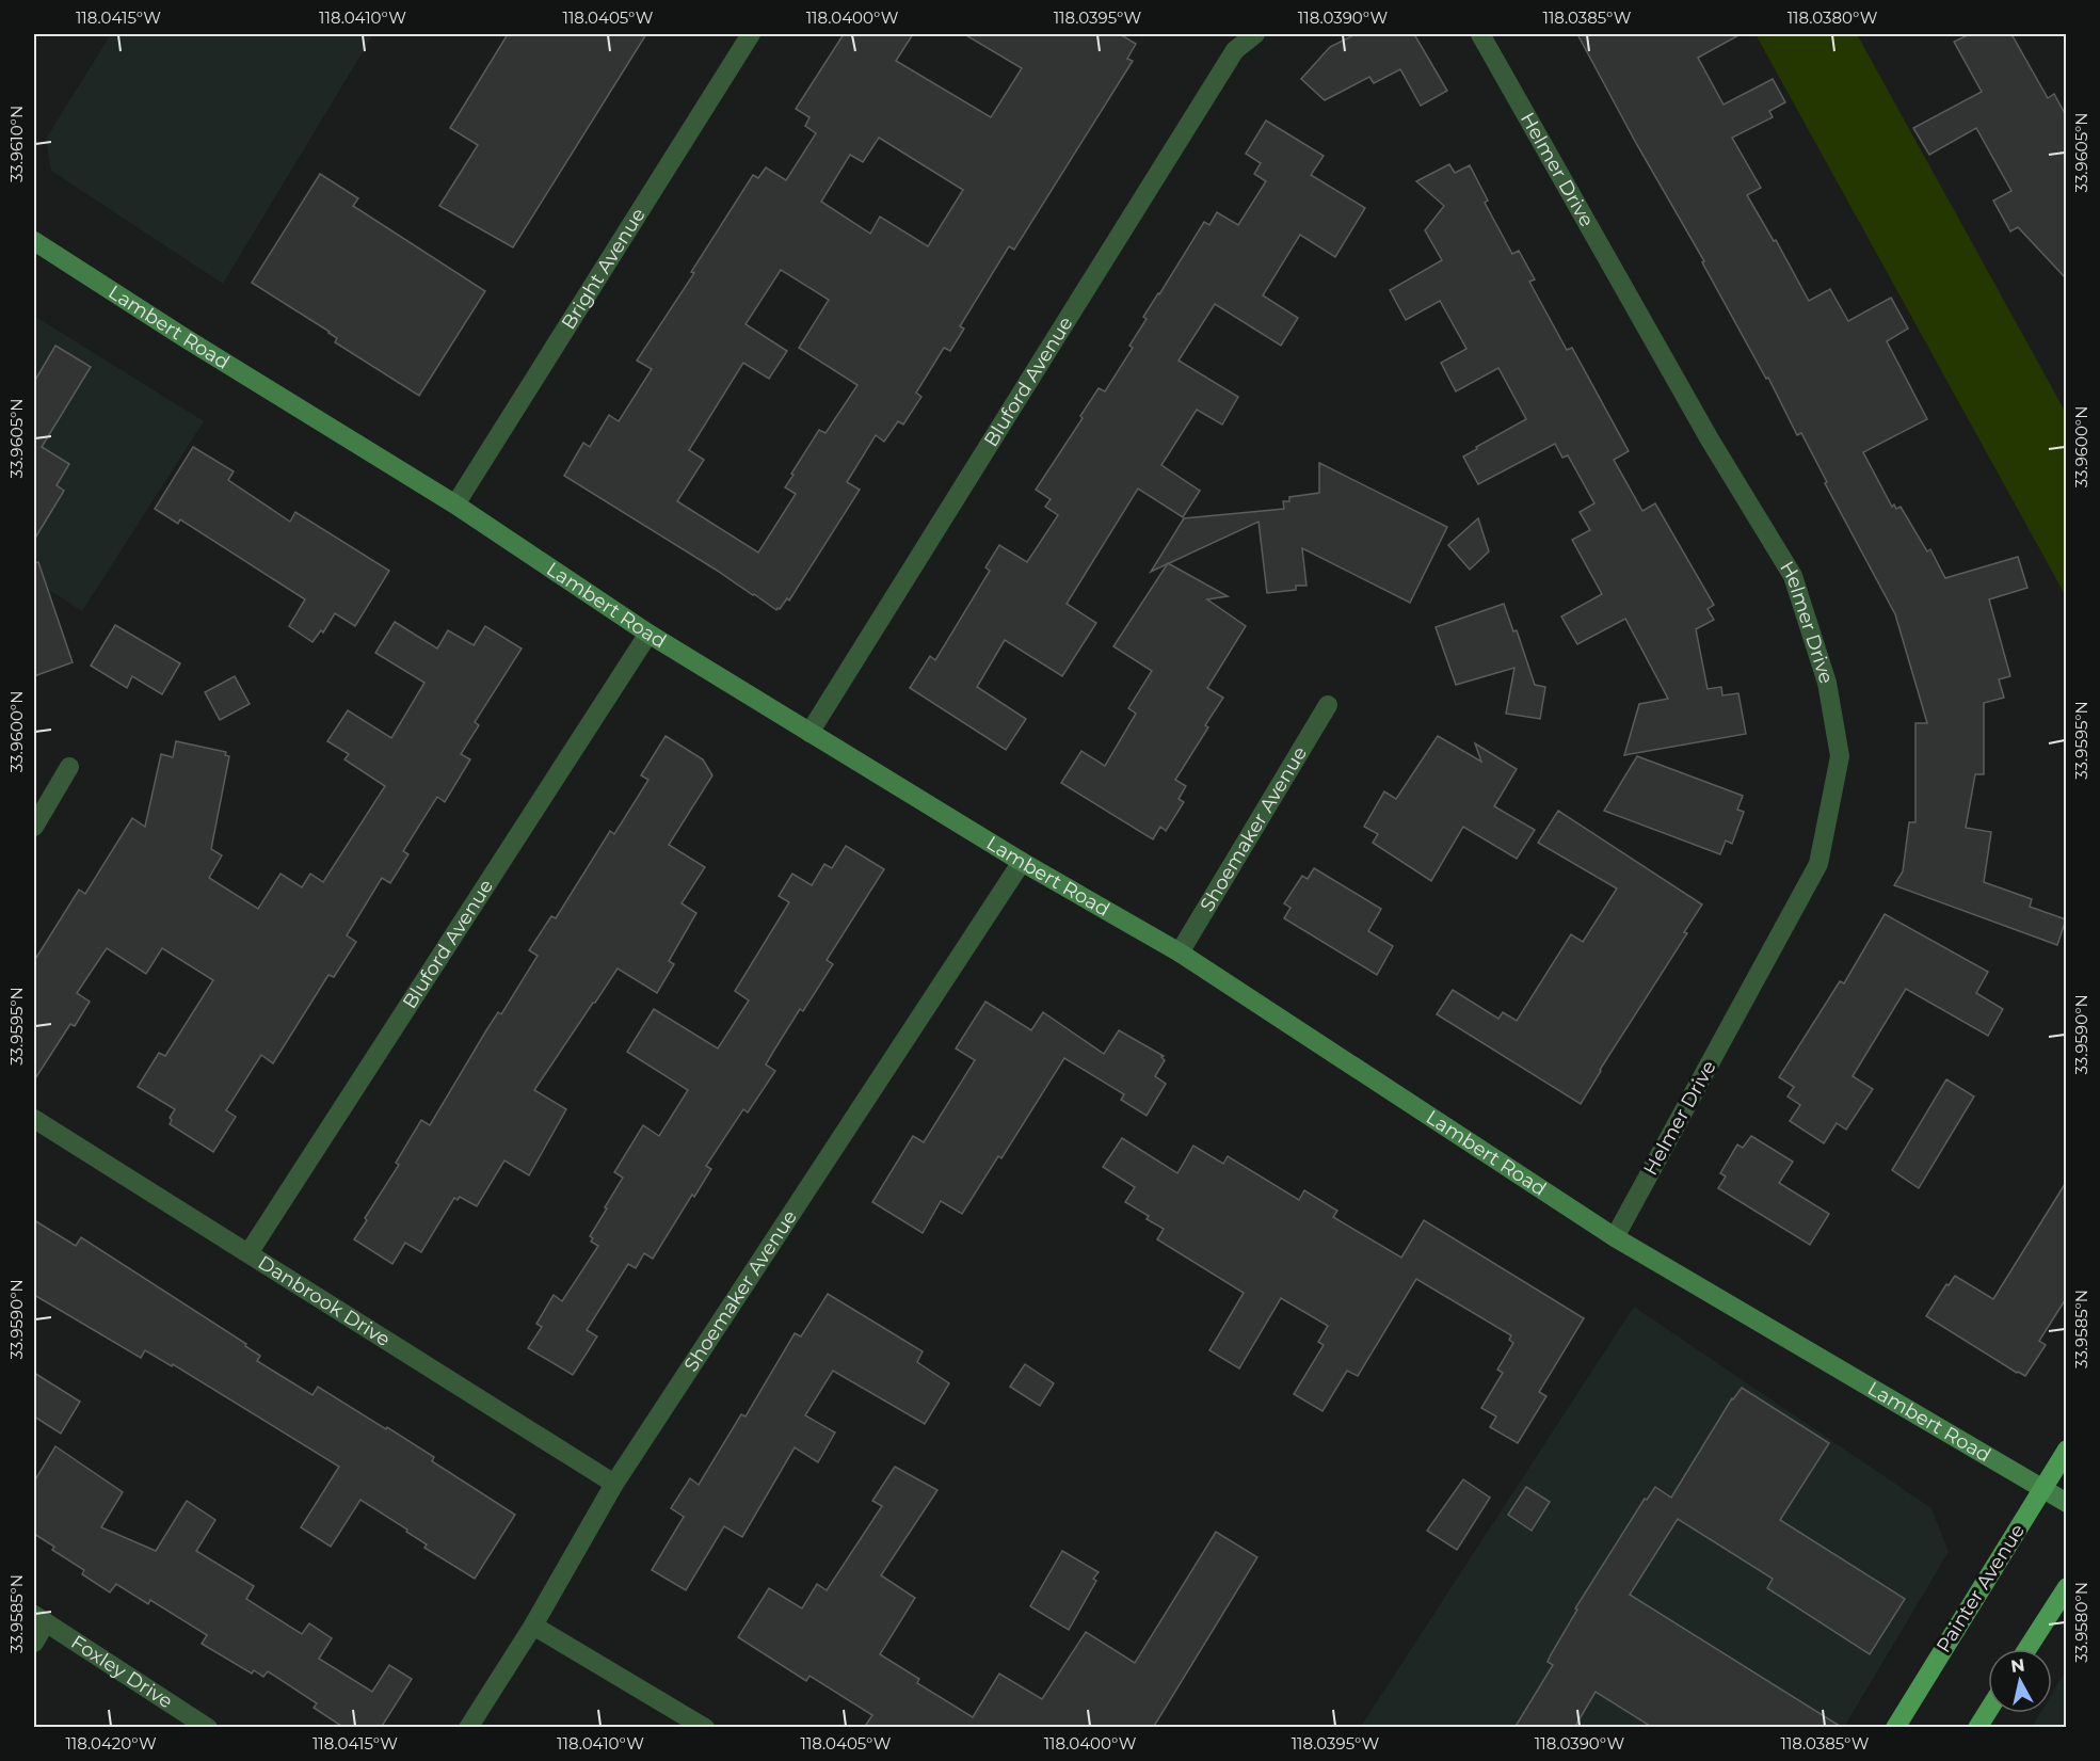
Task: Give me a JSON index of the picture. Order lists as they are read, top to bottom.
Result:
{
  "streets": {
    "main road": ["Lambert Road", "Painter Avenue"],
    "street": [
      "Helmer Drive",
      "Bright Avenue",
      "Bluford Avenue",
      "Shoemaker Avenue",
      "Danbrook Drive",
      "Foxley Drive"
    ]
  },
  "crossings": [
    ["Helmer Drive", "Lambert Road"],
    ["Bright Avenue", "Lambert Road"],
    ["Lambert Road", "Bluford Avenue"],
    ["Lambert Road", "Shoemaker Avenue"],
    ["Lambert Road", "Painter Avenue"],
    ["Bluford Avenue", "Danbrook Drive"],
    ["Shoemaker Avenue", "Danbrook Drive"]
  ],
  "north": "top",
  "coordinates": [
    "118.0415°W",
    "118.0410°W",
    "118.0405°W",
    "118.0400°W",
    "118.0395°W",
    "118.0390°W",
    "118.0385°W",
    "118.0380°W",
    "33.9610°N",
    "33.9605°N",
    "33.9600°N",
    "33.9595°N",
    "33.9590°N",
    "33.9585°N",
    "33.9580°N",
    "118.0420°W"
  ]
}
